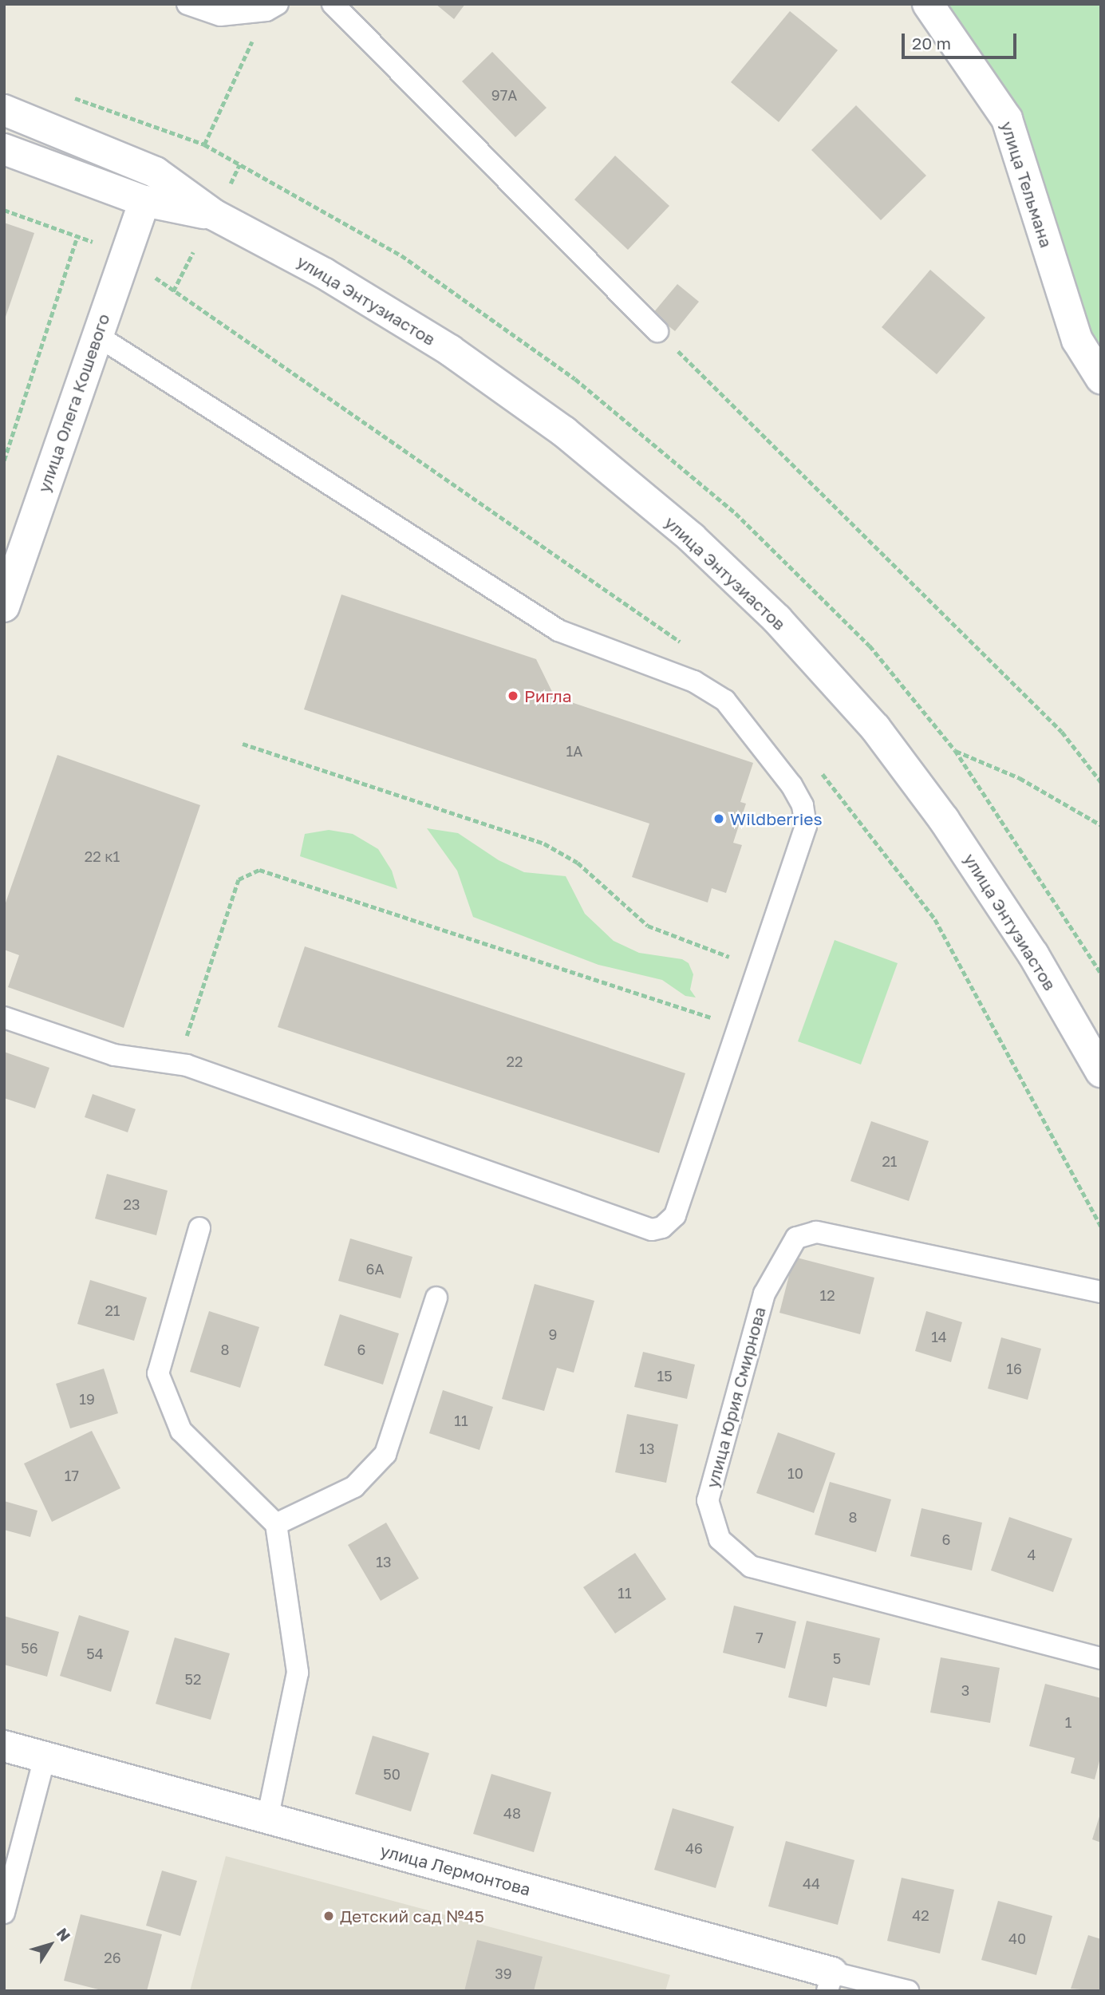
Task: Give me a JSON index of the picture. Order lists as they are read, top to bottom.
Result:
{
  "streets": {
    "main road": [
      "улица Тельмана",
      "улица Энтузиастов",
      "улица Олега Кошевого",
      "улица Лермонтова"
    ],
    "lane": ["улица Юрия Смирнова"]
  },
  "crossings": [
    ["улица Энтузиастов", "улица Олега Кошевого"]
  ],
  "places": ["Ригла", "Wildberries", "Детский сад №45"],
  "house_numbers": [
    "97А",
    "1А",
    "22 к1",
    "22",
    "21",
    "23",
    "6А",
    "12",
    "21",
    "9",
    "14",
    "8",
    "6",
    "16",
    "15",
    "19",
    "11",
    "13",
    "10",
    "17",
    "8",
    "6",
    "4",
    "13",
    "11",
    "7",
    "56",
    "54",
    "5",
    "52",
    "3",
    "1",
    "50",
    "48",
    "46",
    "44",
    "42",
    "40",
    "26",
    "39"
  ],
  "scale_bar": "20 m",
  "north": "top right"
}
